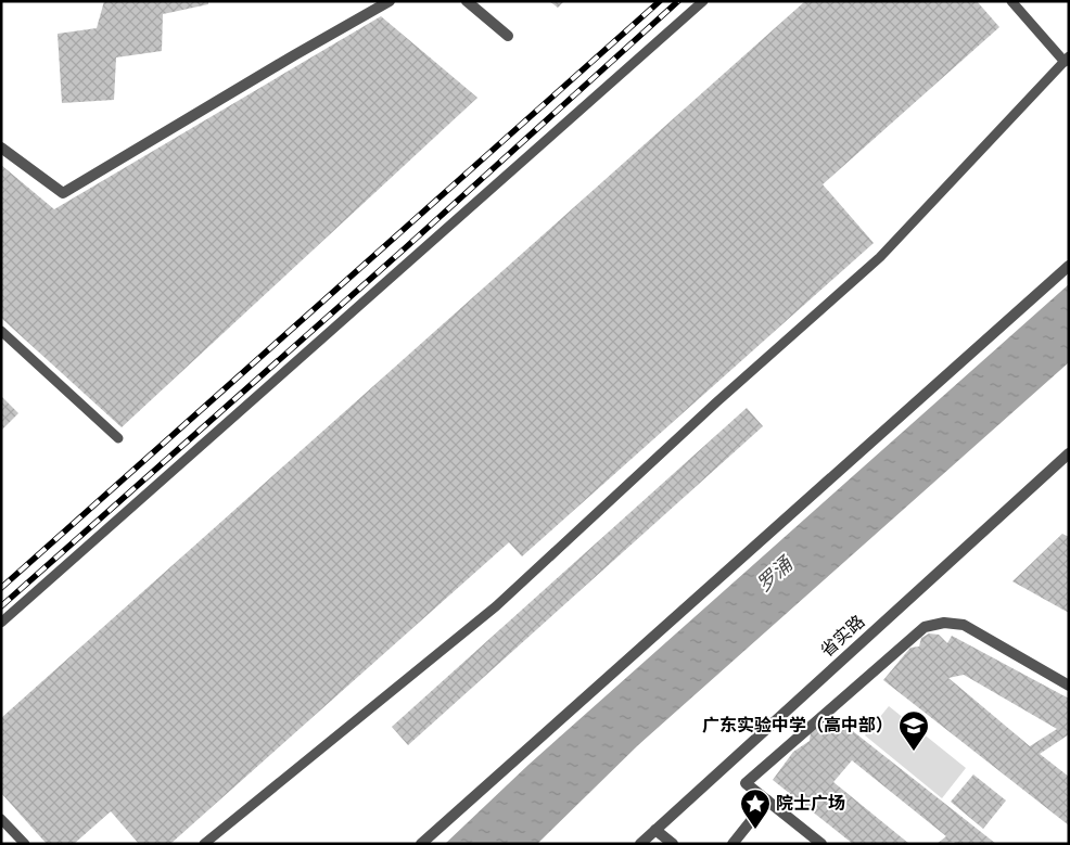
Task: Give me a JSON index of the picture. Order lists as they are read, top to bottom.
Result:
{
  "streets": {
    "street": ["省实路"]
  },
  "water": ["罗涌"],
  "places": {
    "school or university": ["广东实验中学（高中部）"],
    "place": ["院士广场"]
  }
}
